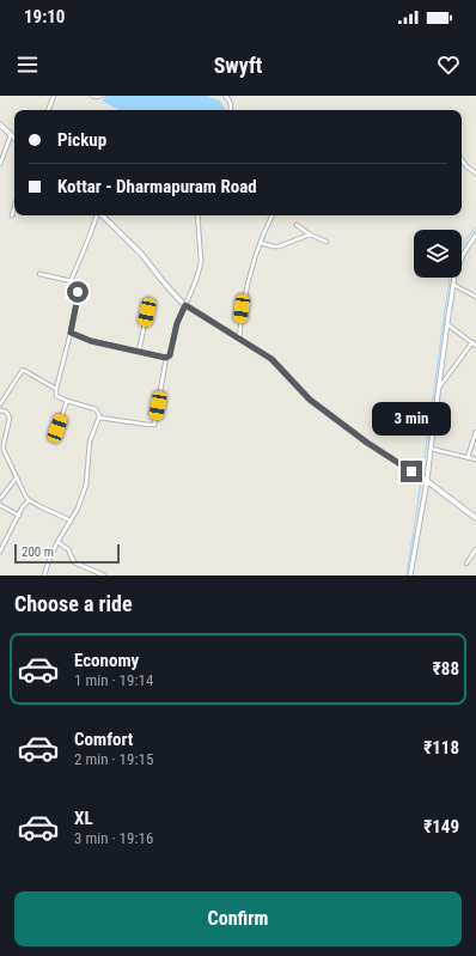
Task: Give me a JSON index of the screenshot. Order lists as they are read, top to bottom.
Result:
{
  "scale_bar": "200 m",
  "page": {
    "status": "19:10",
    "header": "Swyft",
    "banner": ["Pickup", "Kottar - Dharmapuram Road"],
    "bubble": "3 min",
    "scale": "200 m",
    "heading": "Choose a ride",
    "list": [
      {
        "name": "Economy",
        "note": "1 min · 19:14",
        "value": "₹88"
      },
      {
        "name": "Comfort",
        "note": "2 min · 19:15",
        "value": "₹118"
      },
      {
        "name": "XL",
        "note": "3 min · 19:16",
        "value": "₹149"
      }
    ],
    "buttons": "Confirm"
  }
}
